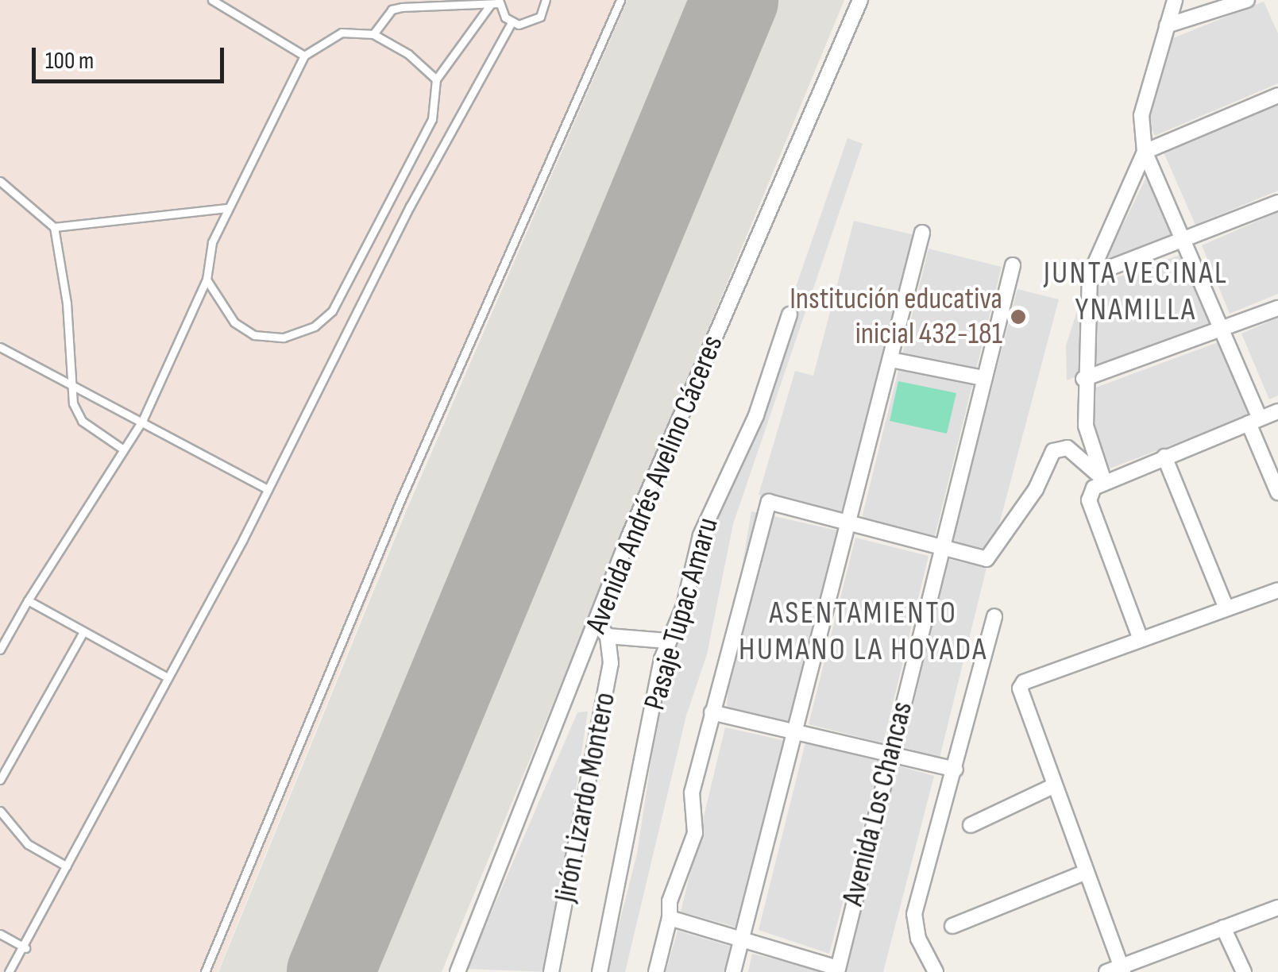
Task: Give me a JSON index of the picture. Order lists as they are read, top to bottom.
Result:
{
  "streets": {
    "street": [
      "Avenida Andrés Avelino Cáceres",
      "Pasaje Tupac Amaru",
      "Jirón Lizardo Montero",
      "Avenida Los Chancas"
    ]
  },
  "crossings": [
    ["Avenida Andrés Avelino Cáceres", "Jirón Lizardo Montero"]
  ],
  "districts": ["JUNTA VECINAL YNAMILLA", "ASENTAMIENTO HUMANO LA HOYADA"],
  "places": ["Institución educativa inicial 432-181"],
  "scale_bar": "100 m"
}
